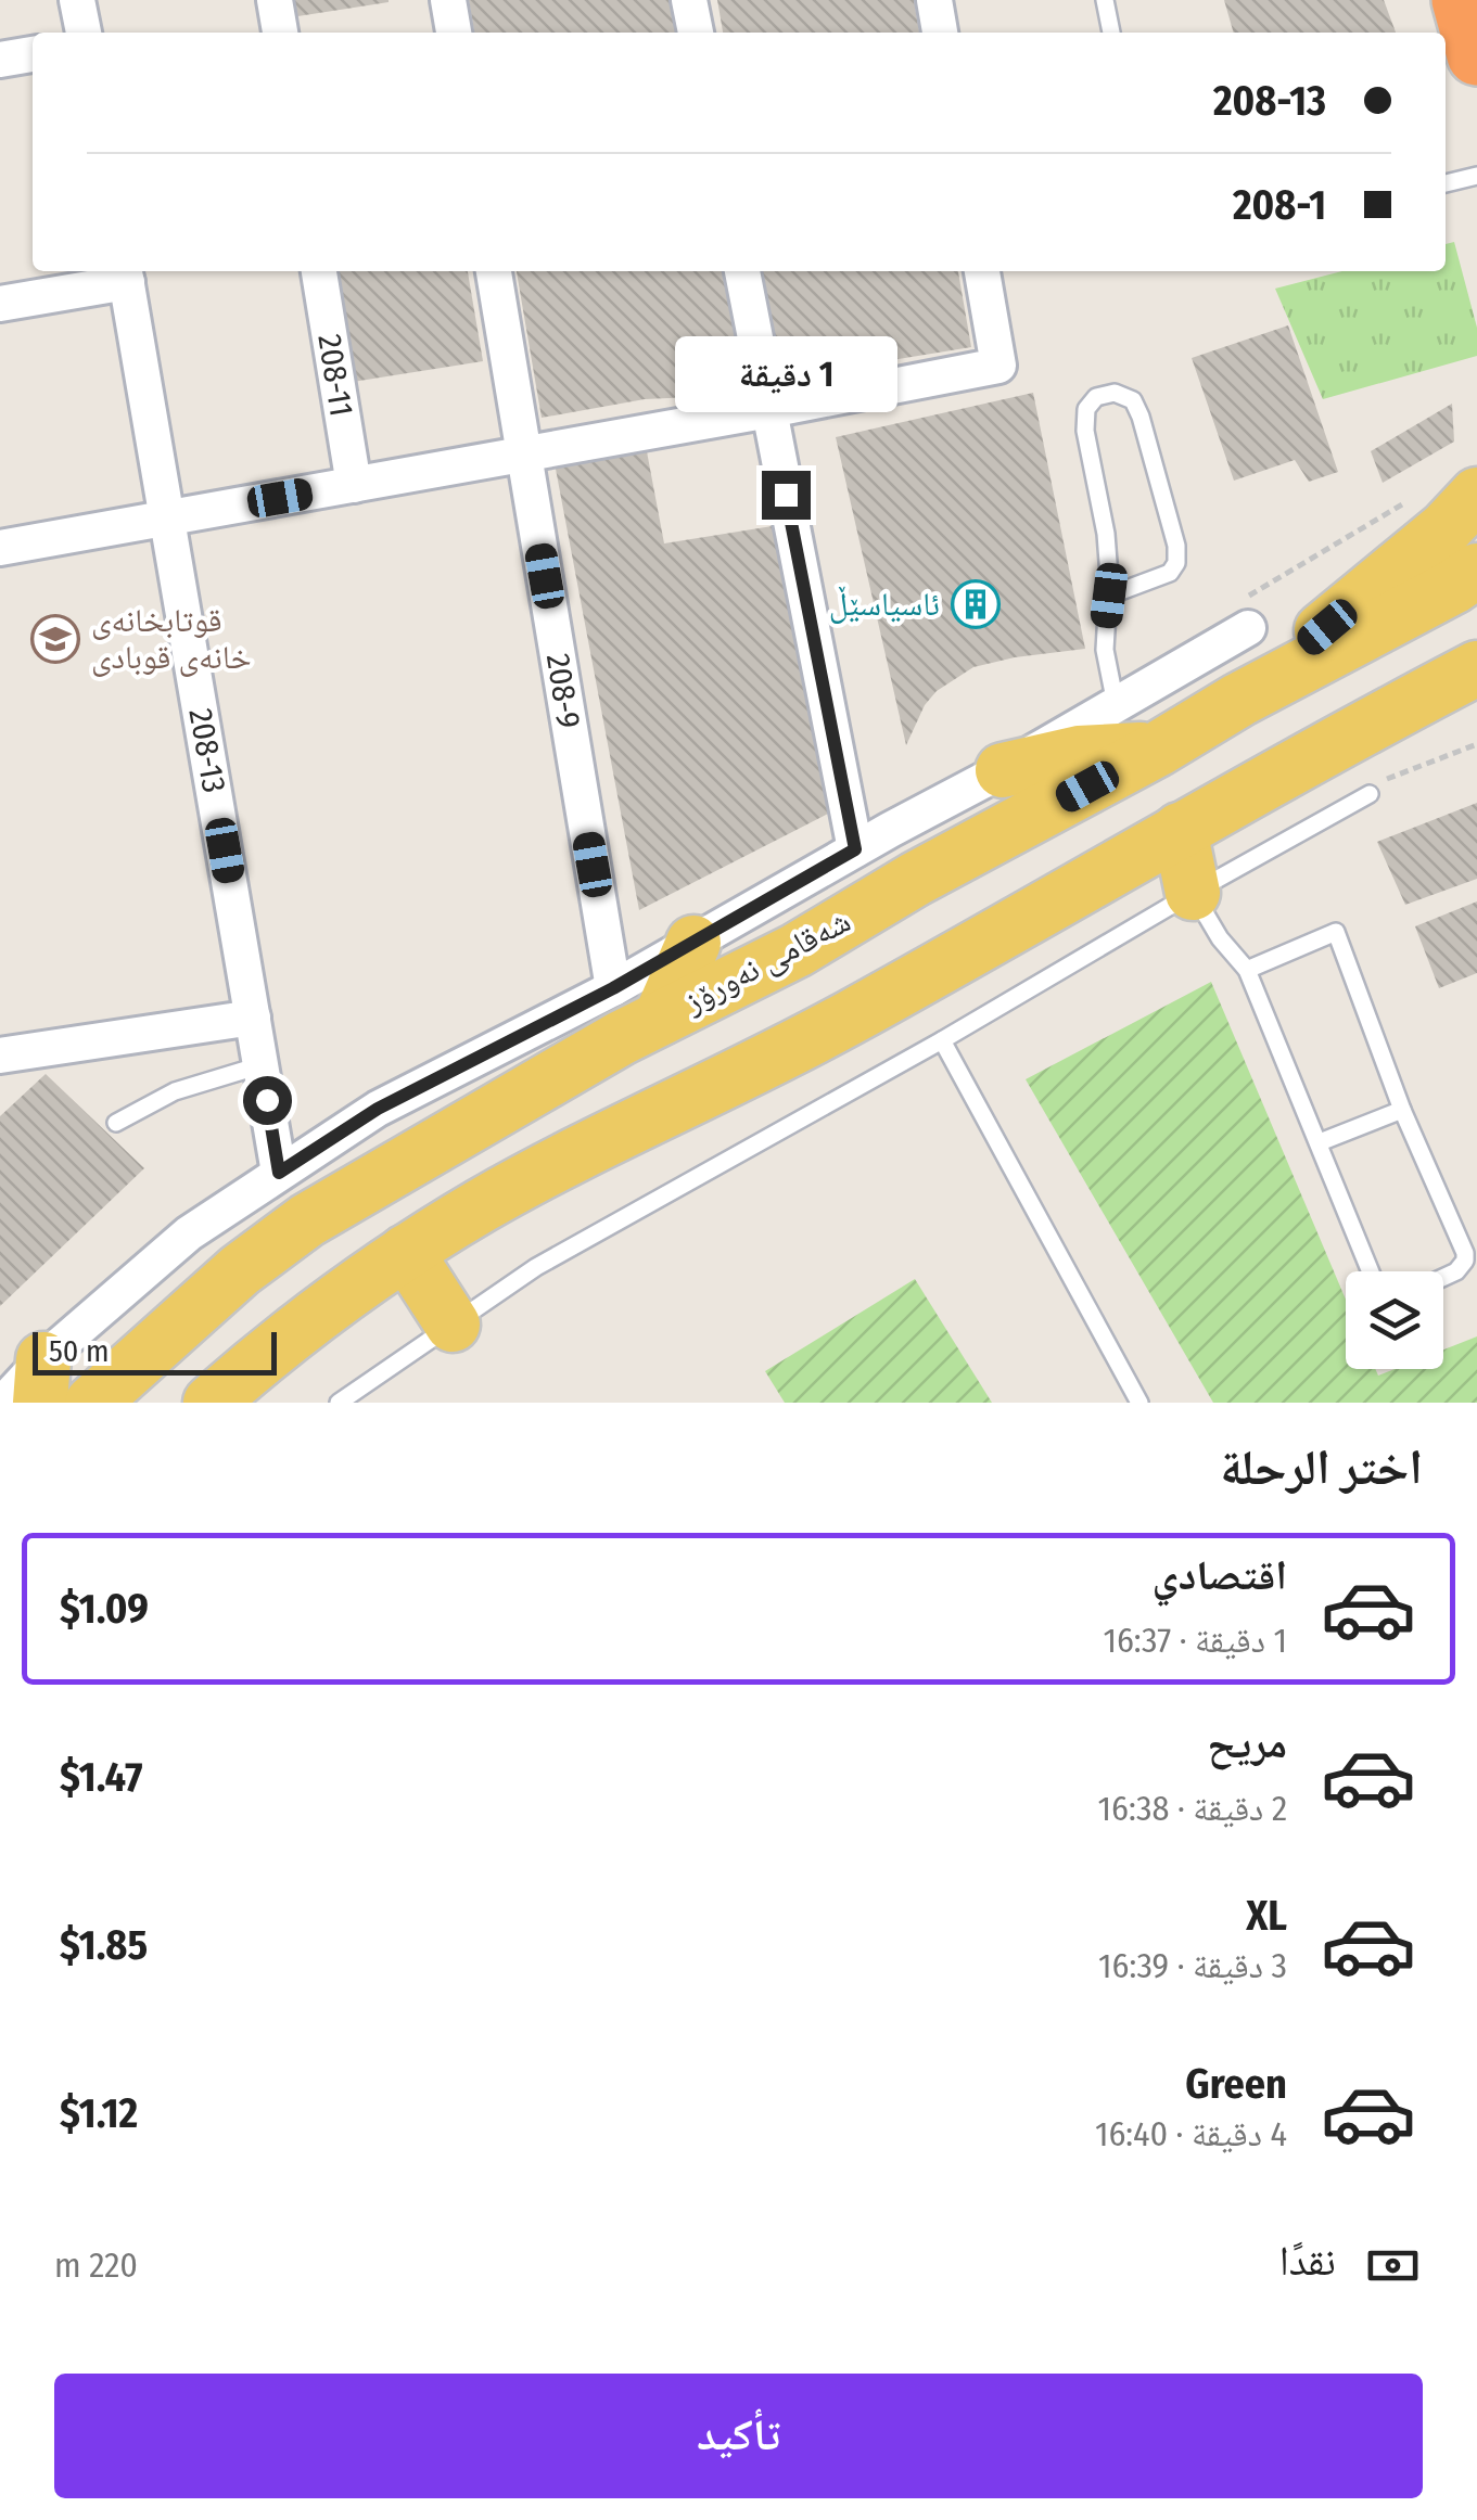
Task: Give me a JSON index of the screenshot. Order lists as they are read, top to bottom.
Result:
{
  "streets": {
    "main road": ["شەقامی نەورۆز"],
    "street": ["208-11", "208-9", "208-13"]
  },
  "places": {
    "building": ["ئاسیاسێڵ"],
    "school or university": ["قوتابخانەی خانەی قوبادی"]
  },
  "scale_bar": "50 m",
  "page": {
    "banner": ["208-13", "208-1"],
    "bubble": "1 دقيقة",
    "scale": "50 m",
    "heading": "اختر الرحلة",
    "list": [
      {
        "name": "اقتصادي",
        "note": "1 دقيقة · 16:37",
        "value": "$1.09"
      },
      {
        "name": "مريح",
        "note": "2 دقيقة · 16:38",
        "value": "$1.47"
      },
      {
        "name": "XL",
        "note": "3 دقيقة · 16:39",
        "value": "$1.85"
      },
      {
        "name": "Green",
        "note": "4 دقيقة · 16:40",
        "value": "$1.12"
      }
    ],
    "pay": ["نقدًا", "220 m"],
    "buttons": "تأكيد"
  }
}
